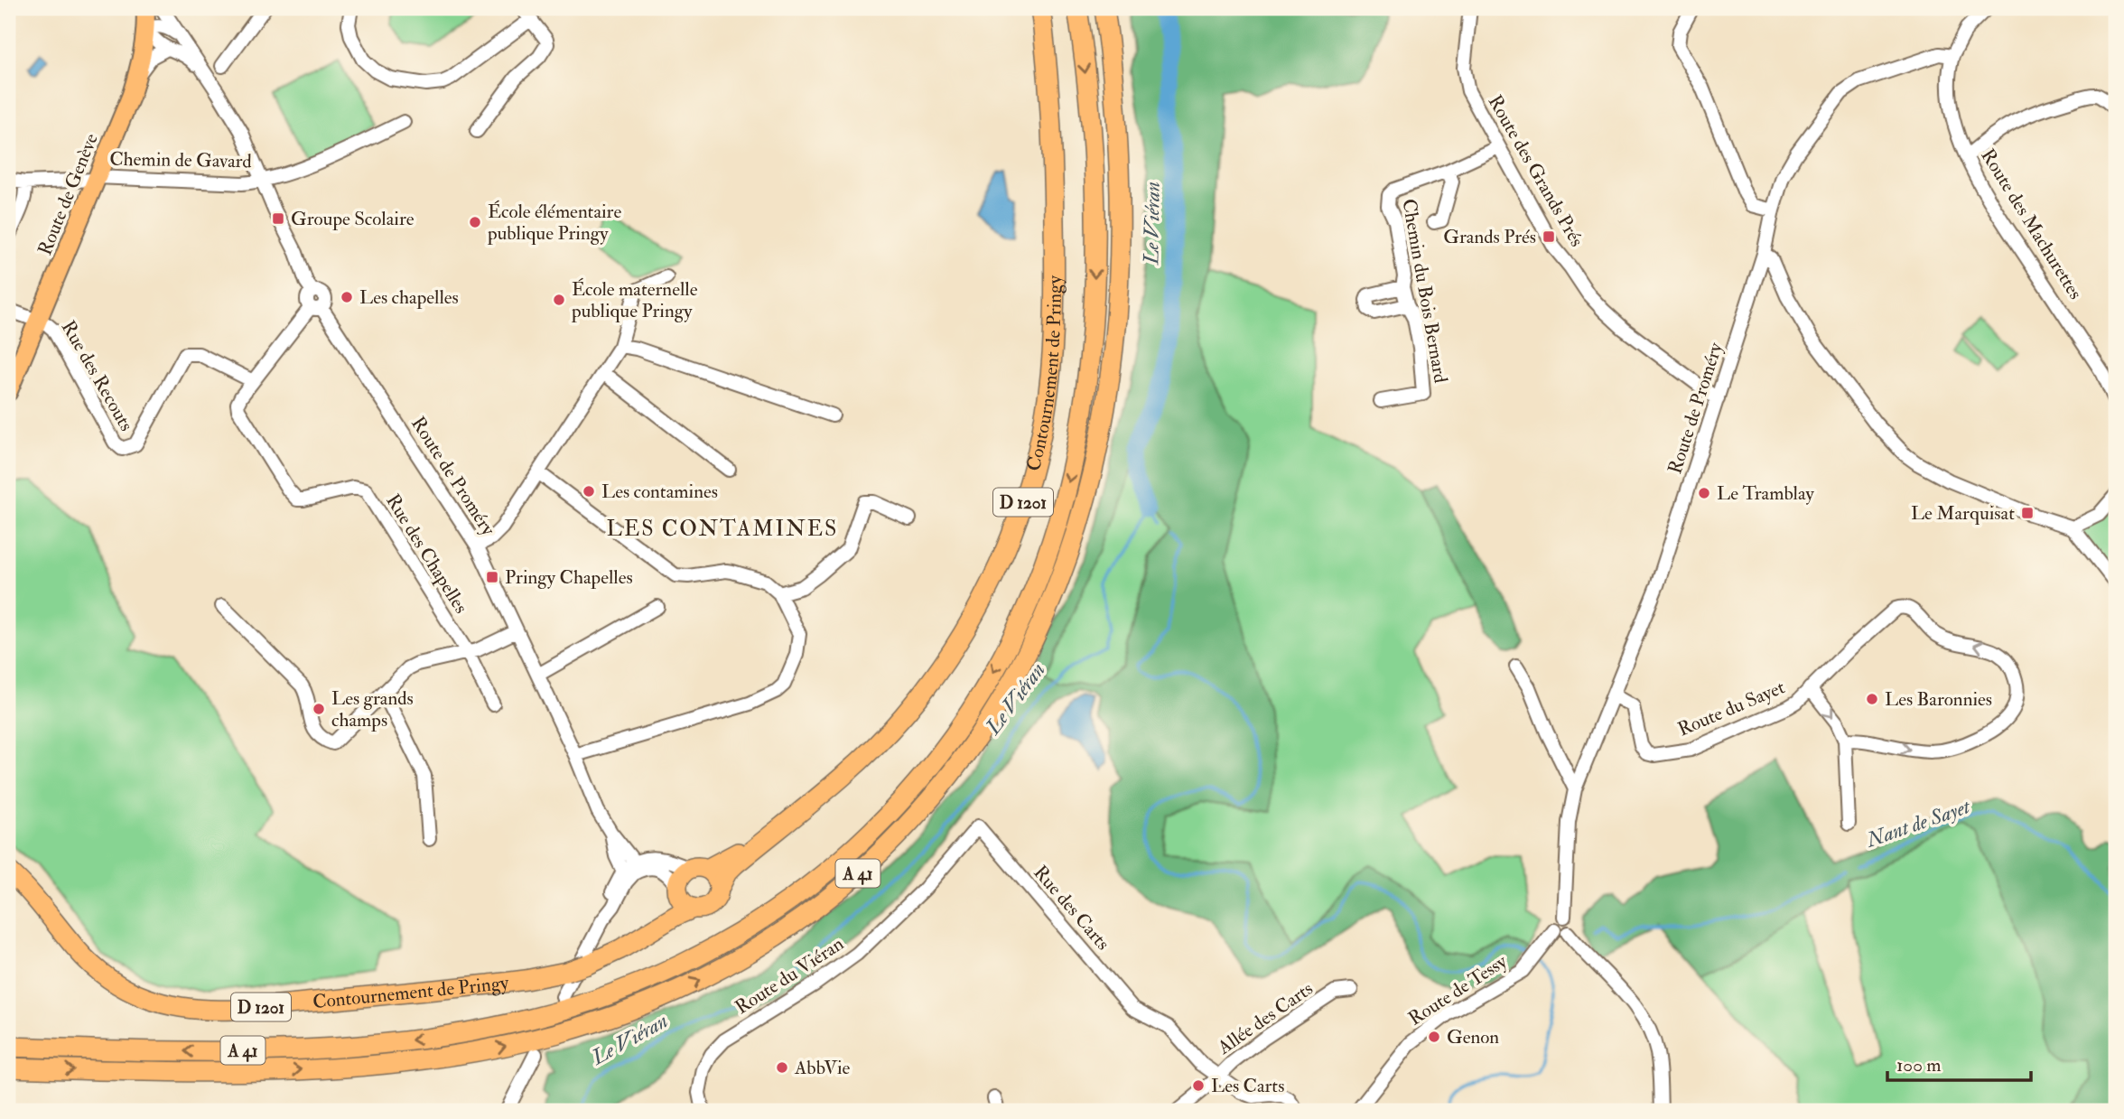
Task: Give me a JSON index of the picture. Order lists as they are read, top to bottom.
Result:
{
  "streets": {
    "highway": ["Contournement de Pringy", "D 1201", "A 41"],
    "main road": ["Route de Genève"],
    "street": [
      "Chemin de Gavard",
      "Route des Grands Prés",
      "Route des Machurettes",
      "Chemin du Bois Bernard",
      "Rue des Recouts",
      "Route de Proméry",
      "Rue des Chapelles",
      "Route du Sayet",
      "Rue des Carts",
      "Route du Viéran",
      "Route de Tessy",
      "Allée des Carts"
    ]
  },
  "crossings": [
    ["Chemin de Gavard", "Route de Genève"],
    ["Route des Grands Prés", "Chemin du Bois Bernard"],
    ["Route des Grands Prés", "Route de Proméry"],
    ["Route de Genève", "Rue des Recouts"],
    ["Route des Machurettes", "Route de Proméry"],
    ["Rue des Recouts", "Rue des Chapelles"],
    ["Route de Proméry", "Rue des Chapelles"],
    ["Route de Proméry", "Route du Sayet"],
    ["Route de Proméry", "Route de Tessy"],
    ["Rue des Carts", "Route du Viéran"],
    ["Rue des Carts", "Allée des Carts"]
  ],
  "districts": ["LES CONTAMINES"],
  "water": ["Le Viéran", "Nant de Sayet"],
  "places": {
    "transit": [
      "Groupe Scolaire",
      "Grands Prés",
      "Le Marquisat",
      "Pringy Chapelles"
    ],
    "other": [
      "École élémentaire publique Pringy",
      "Les chapelles",
      "École maternelle publique Pringy",
      "Les contamines",
      "Le Tramblay",
      "Les Baronnies",
      "Les grands champs",
      "Genon",
      "AbbVie",
      "Les Carts"
    ]
  },
  "scale_bar": "100 m"
}
